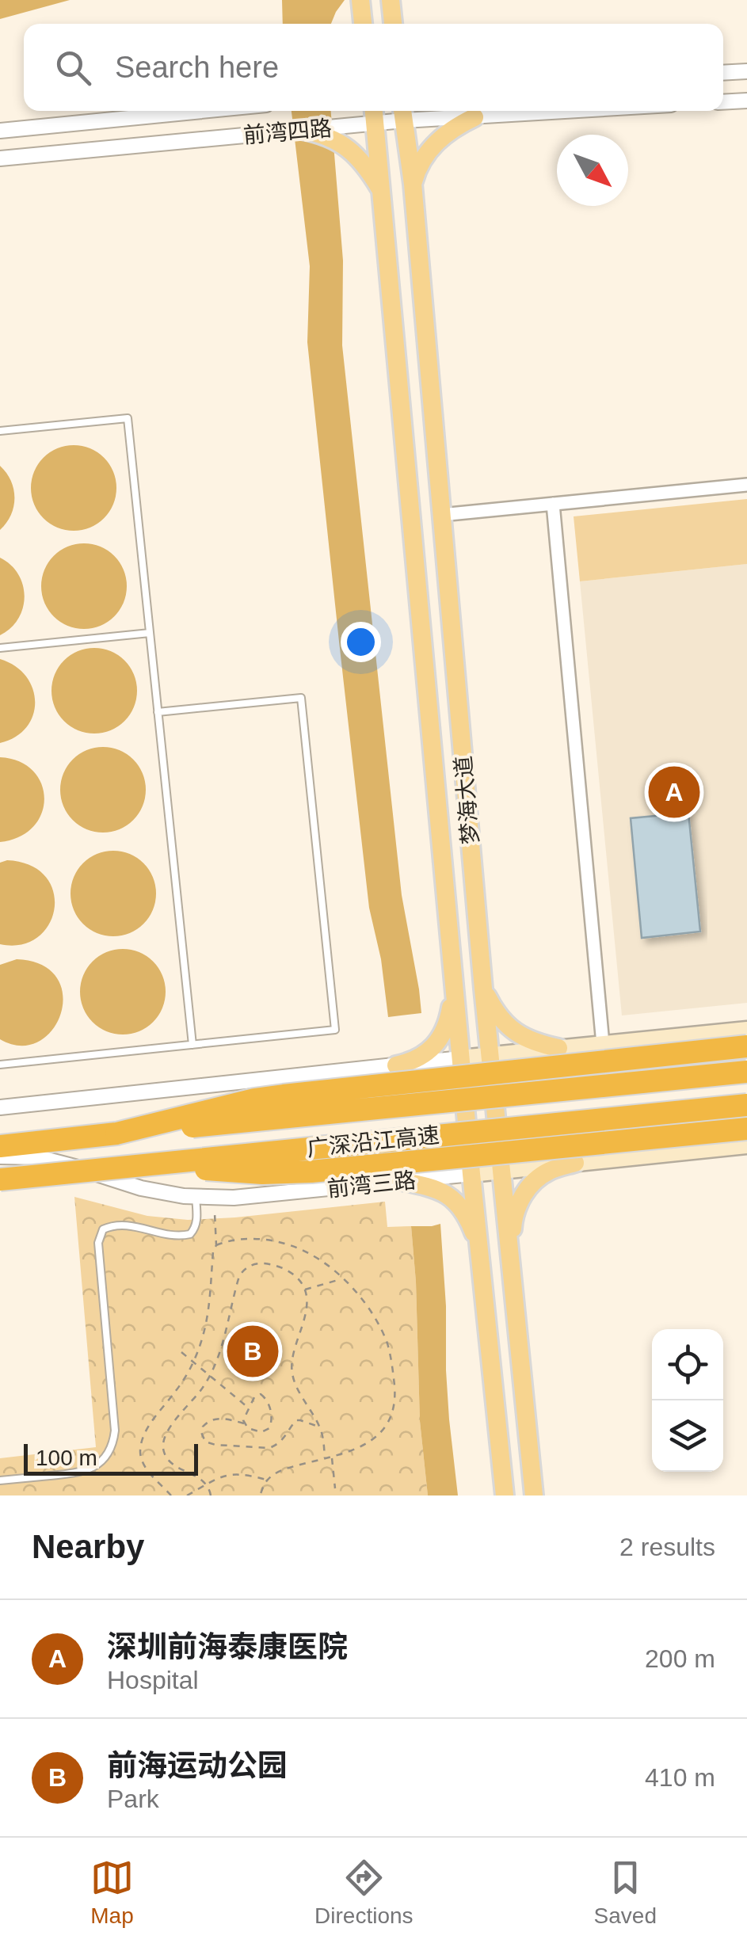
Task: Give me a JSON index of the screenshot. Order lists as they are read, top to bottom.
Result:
{
  "streets": {
    "highway": ["广深沿江高速"],
    "main road": ["梦海大道", "前湾三路"],
    "street": ["前湾四路"]
  },
  "crossings": [
    ["前湾四路", "梦海大道"],
    ["梦海大道", "前湾三路"]
  ],
  "scale_bar": "100 m",
  "north": "bottom right",
  "page": {
    "search": "Search here",
    "pins": ["A", "B"],
    "scale": "100 m",
    "heading": ["Nearby", "2 results"],
    "list": [
      {
        "mark": "A",
        "name": "深圳前海泰康医院",
        "note": "Hospital",
        "value": "200 m"
      },
      {
        "mark": "B",
        "name": "前海运动公园",
        "note": "Park",
        "value": "410 m"
      }
    ],
    "nav": ["Map", "Directions", "Saved"]
  }
}
